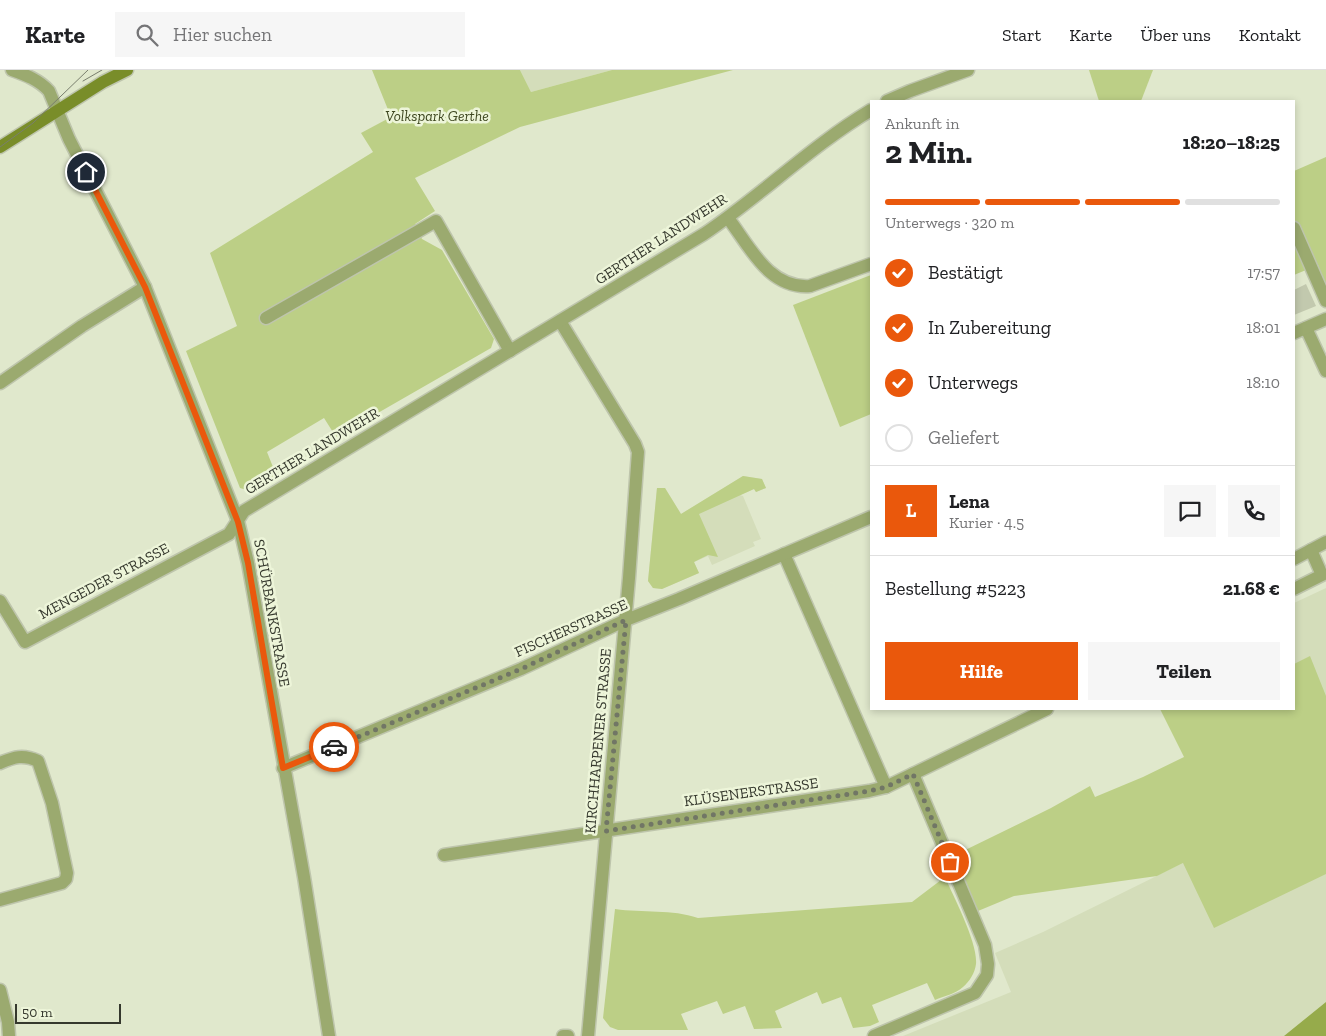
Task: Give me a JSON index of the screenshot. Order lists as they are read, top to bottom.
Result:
{
  "streets": {
    "street": [
      "GERTHER LANDWEHR",
      "MENGEDER STRASSE",
      "SCHÜRBANKSTRASSE",
      "FISCHERSTRASSE",
      "KIRCHHARPENER STRASSE",
      "KLÜSENERSTRASSE"
    ]
  },
  "crossings": [
    ["GERTHER LANDWEHR", "MENGEDER STRASSE"],
    ["GERTHER LANDWEHR", "SCHÜRBANKSTRASSE"],
    ["GERTHER LANDWEHR", "KIRCHHARPENER STRASSE"],
    ["MENGEDER STRASSE", "SCHÜRBANKSTRASSE"],
    ["SCHÜRBANKSTRASSE", "FISCHERSTRASSE"],
    ["FISCHERSTRASSE", "KIRCHHARPENER STRASSE"],
    ["KIRCHHARPENER STRASSE", "KLÜSENERSTRASSE"]
  ],
  "parks": ["Volkspark Gerthe"],
  "scale_bar": "50 m",
  "page": {
    "header": "Karte",
    "search": "Hier suchen",
    "nav": [
      "Start",
      "Karte",
      "Über uns",
      "Kontakt"
    ],
    "heading": ["2 Min.", "Ankunft in", "18:20–18:25"],
    "panel": [
      "Lena",
      "Kurier · 4.5",
      "Bestellung #5223",
      "21.68 €"
    ],
    "bar": "Unterwegs · 320 m",
    "list": [
      ["Bestätigt", "17:57"],
      ["In Zubereitung", "18:01"],
      ["Unterwegs", "18:10"],
      "Geliefert"
    ],
    "round": "L",
    "buttons": ["Hilfe", "Teilen"],
    "scale": "50 m"
  }
}
